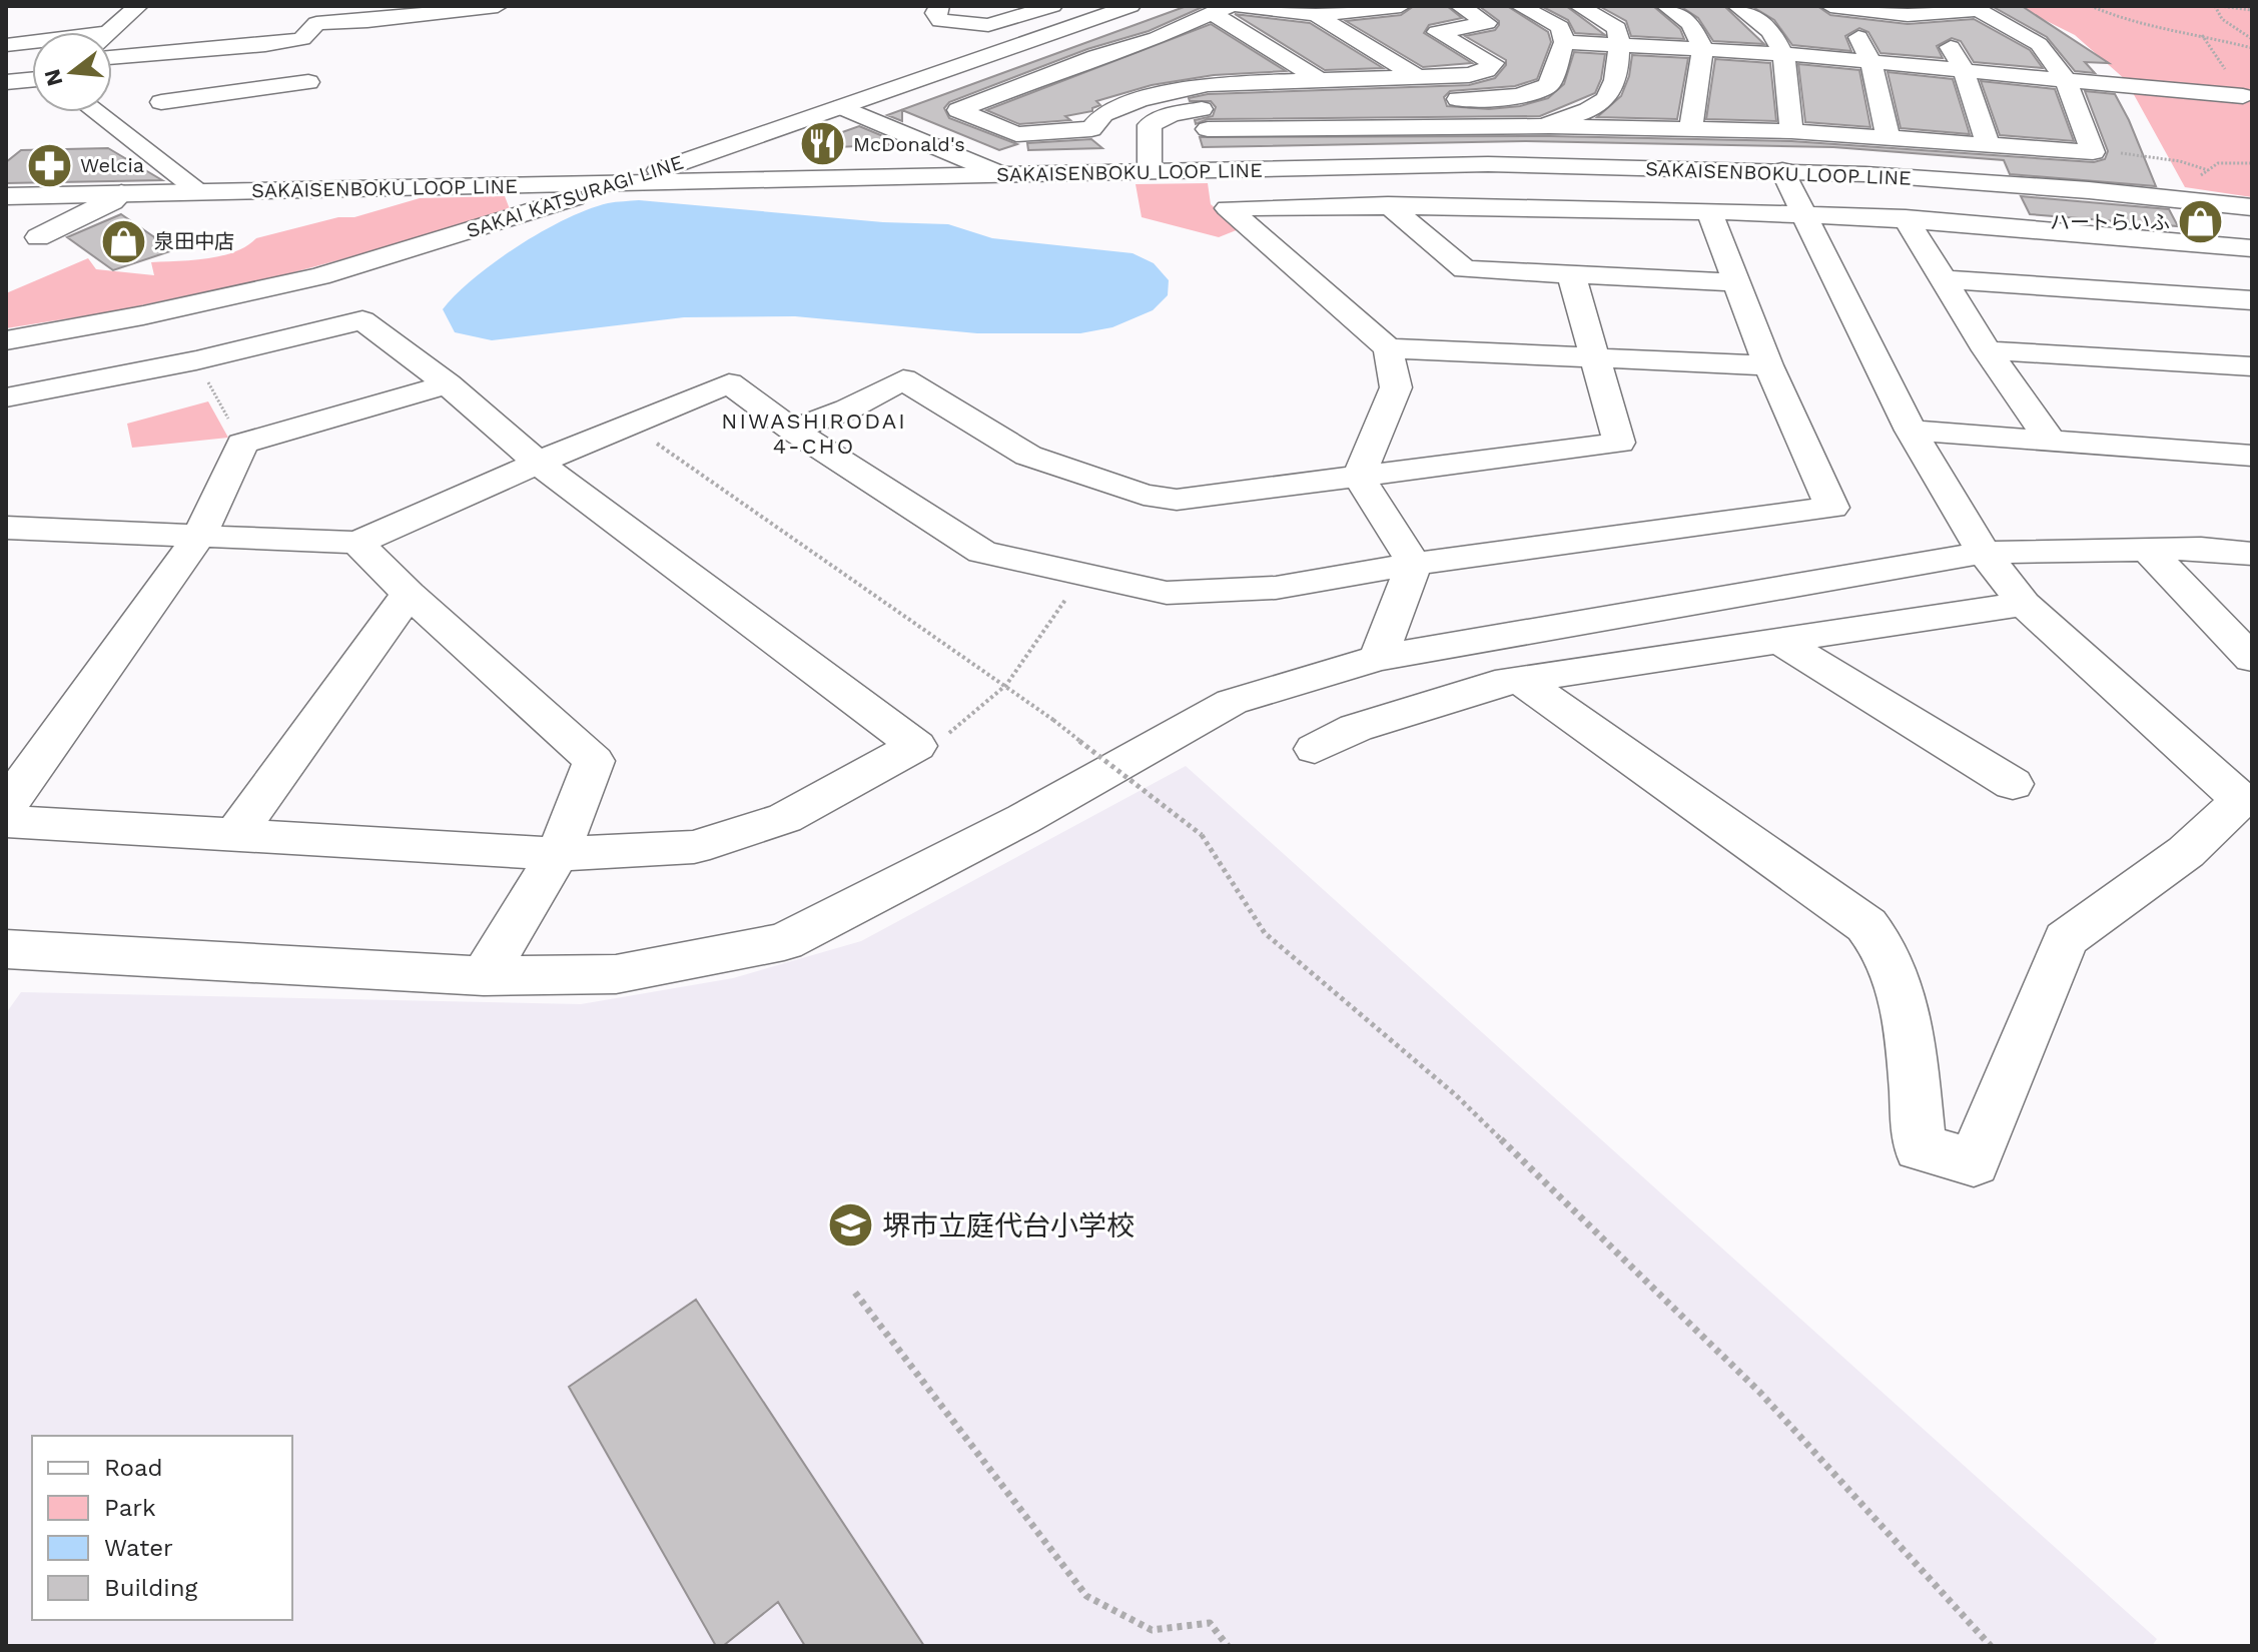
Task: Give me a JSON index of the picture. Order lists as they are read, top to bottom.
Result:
{
  "streets": {
    "street": ["SAKAISENBOKU LOOP LINE", "SAKAI KATSURAGI LINE"]
  },
  "crossings": [
    ["SAKAISENBOKU LOOP LINE", "SAKAI KATSURAGI LINE"]
  ],
  "districts": ["NIWASHIRODAI 4-CHO"],
  "places": {
    "restaurant": ["McDonald's"],
    "pharmacy": ["Welcia"],
    "shop": ["ハートらいふ", "泉田中店"],
    "school or university": ["堺市立庭代台小学校"]
  },
  "legend": [
    "Road",
    "Park",
    "Water",
    "Building"
  ],
  "north": "left"
}
